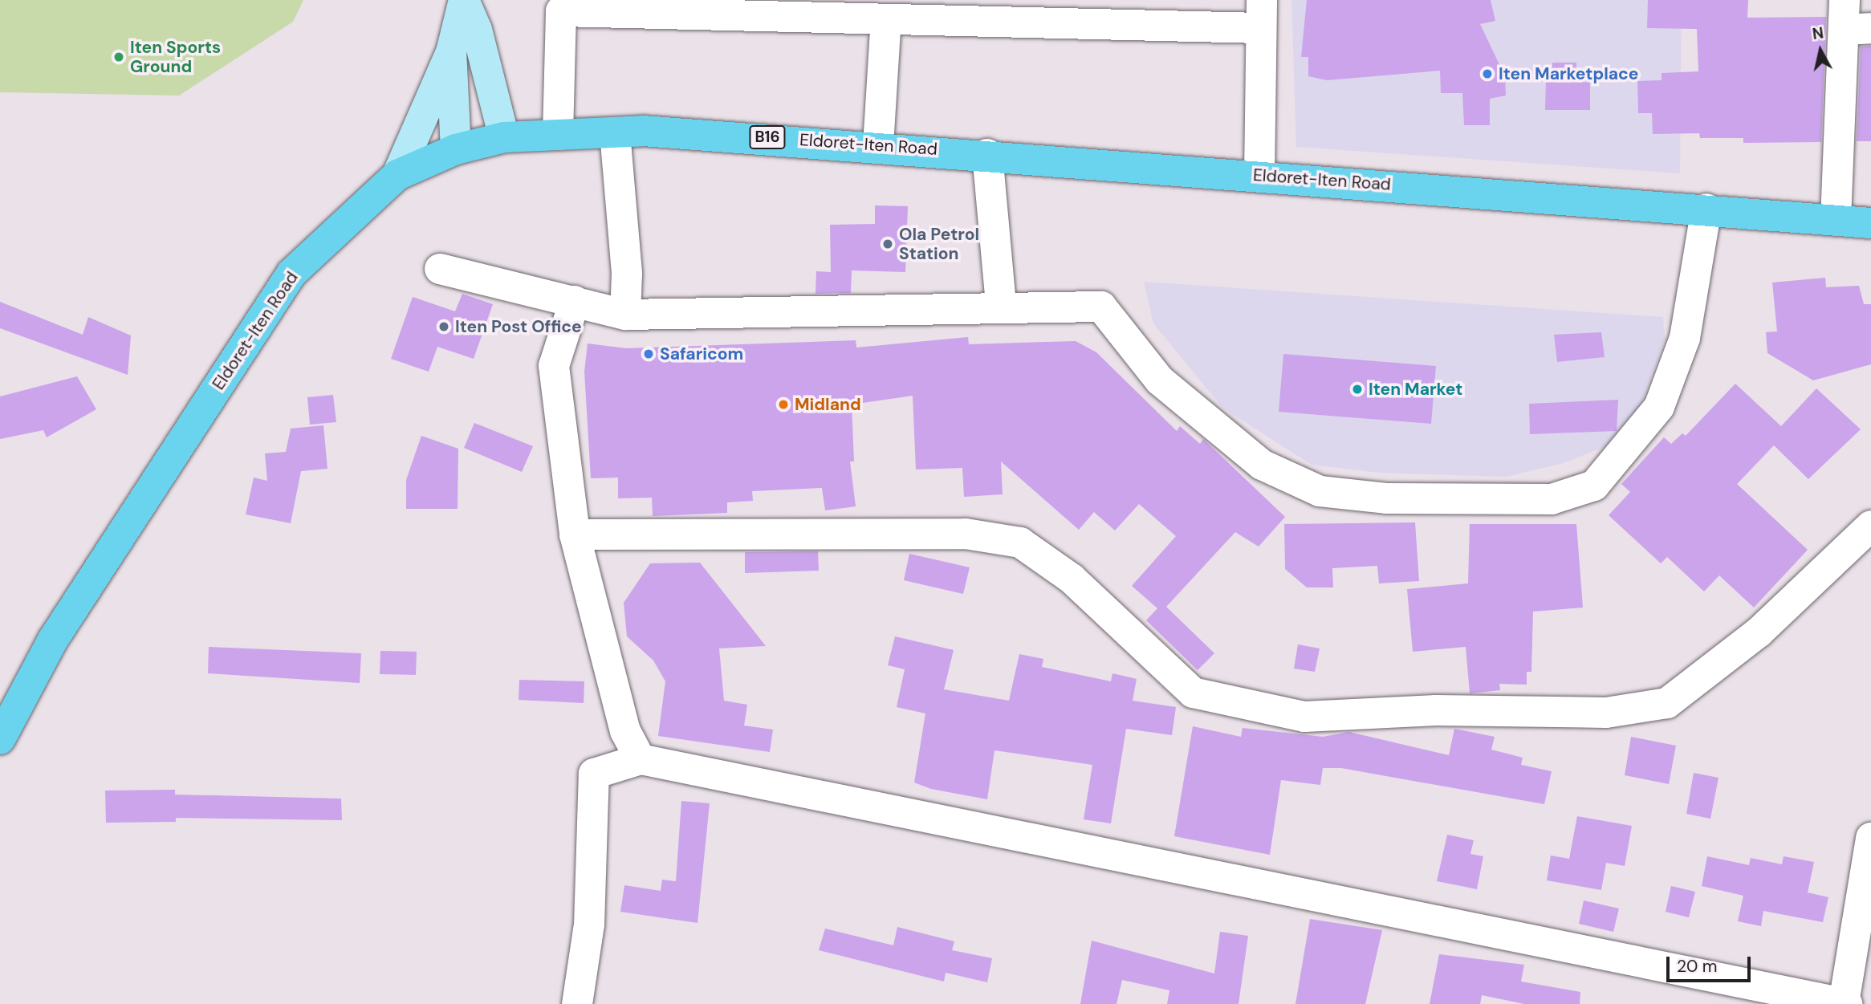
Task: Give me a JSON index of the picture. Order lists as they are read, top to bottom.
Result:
{
  "streets": {
    "main road": ["B16", "Eldoret-Iten Road"]
  },
  "crossings": [
    ["B16", "Eldoret-Iten Road"]
  ],
  "places": [
    "Iten Sports Ground",
    "Iten Marketplace",
    "Ola Petrol Station",
    "Iten Post Office",
    "Safaricom",
    "Iten Market",
    "Midland"
  ],
  "scale_bar": "20 m",
  "north": "top"
}
